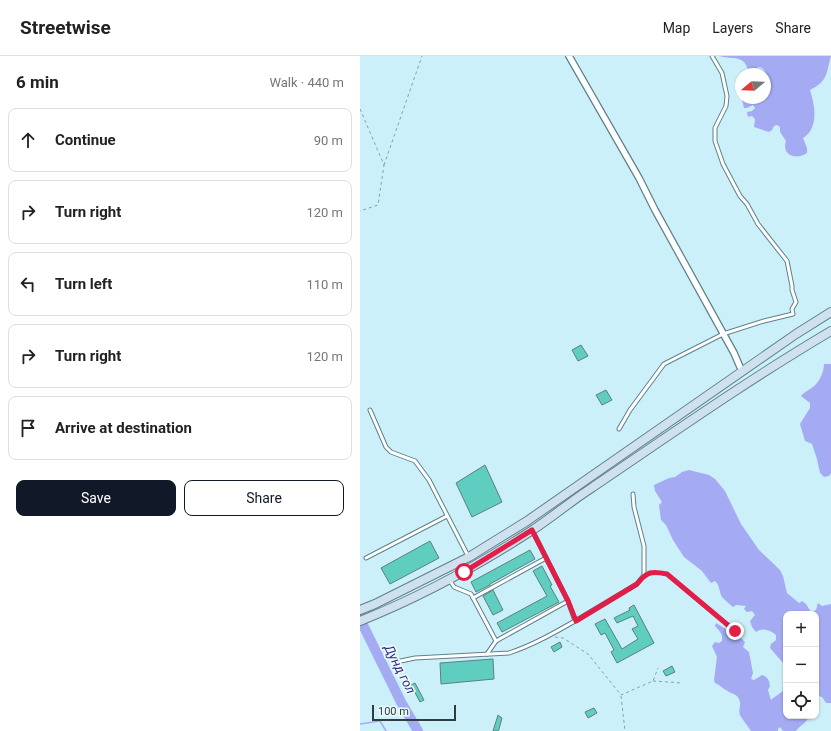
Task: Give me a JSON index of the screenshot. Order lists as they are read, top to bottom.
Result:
{
  "water": ["Дунд гол"],
  "scale_bar": "100 m",
  "north": "left",
  "page": {
    "header": "Streetwise",
    "nav": ["Map", "Layers", "Share"],
    "heading": ["6 min", "Walk · 440 m"],
    "list": [
      ["Continue", "90 m"],
      ["Turn right", "120 m"],
      ["Turn left", "110 m"],
      ["Turn right", "120 m"],
      "Arrive at destination"
    ],
    "buttons": ["Save", "Share"],
    "map_buttons": ["+", "−"],
    "scale": "100 m"
  }
}
